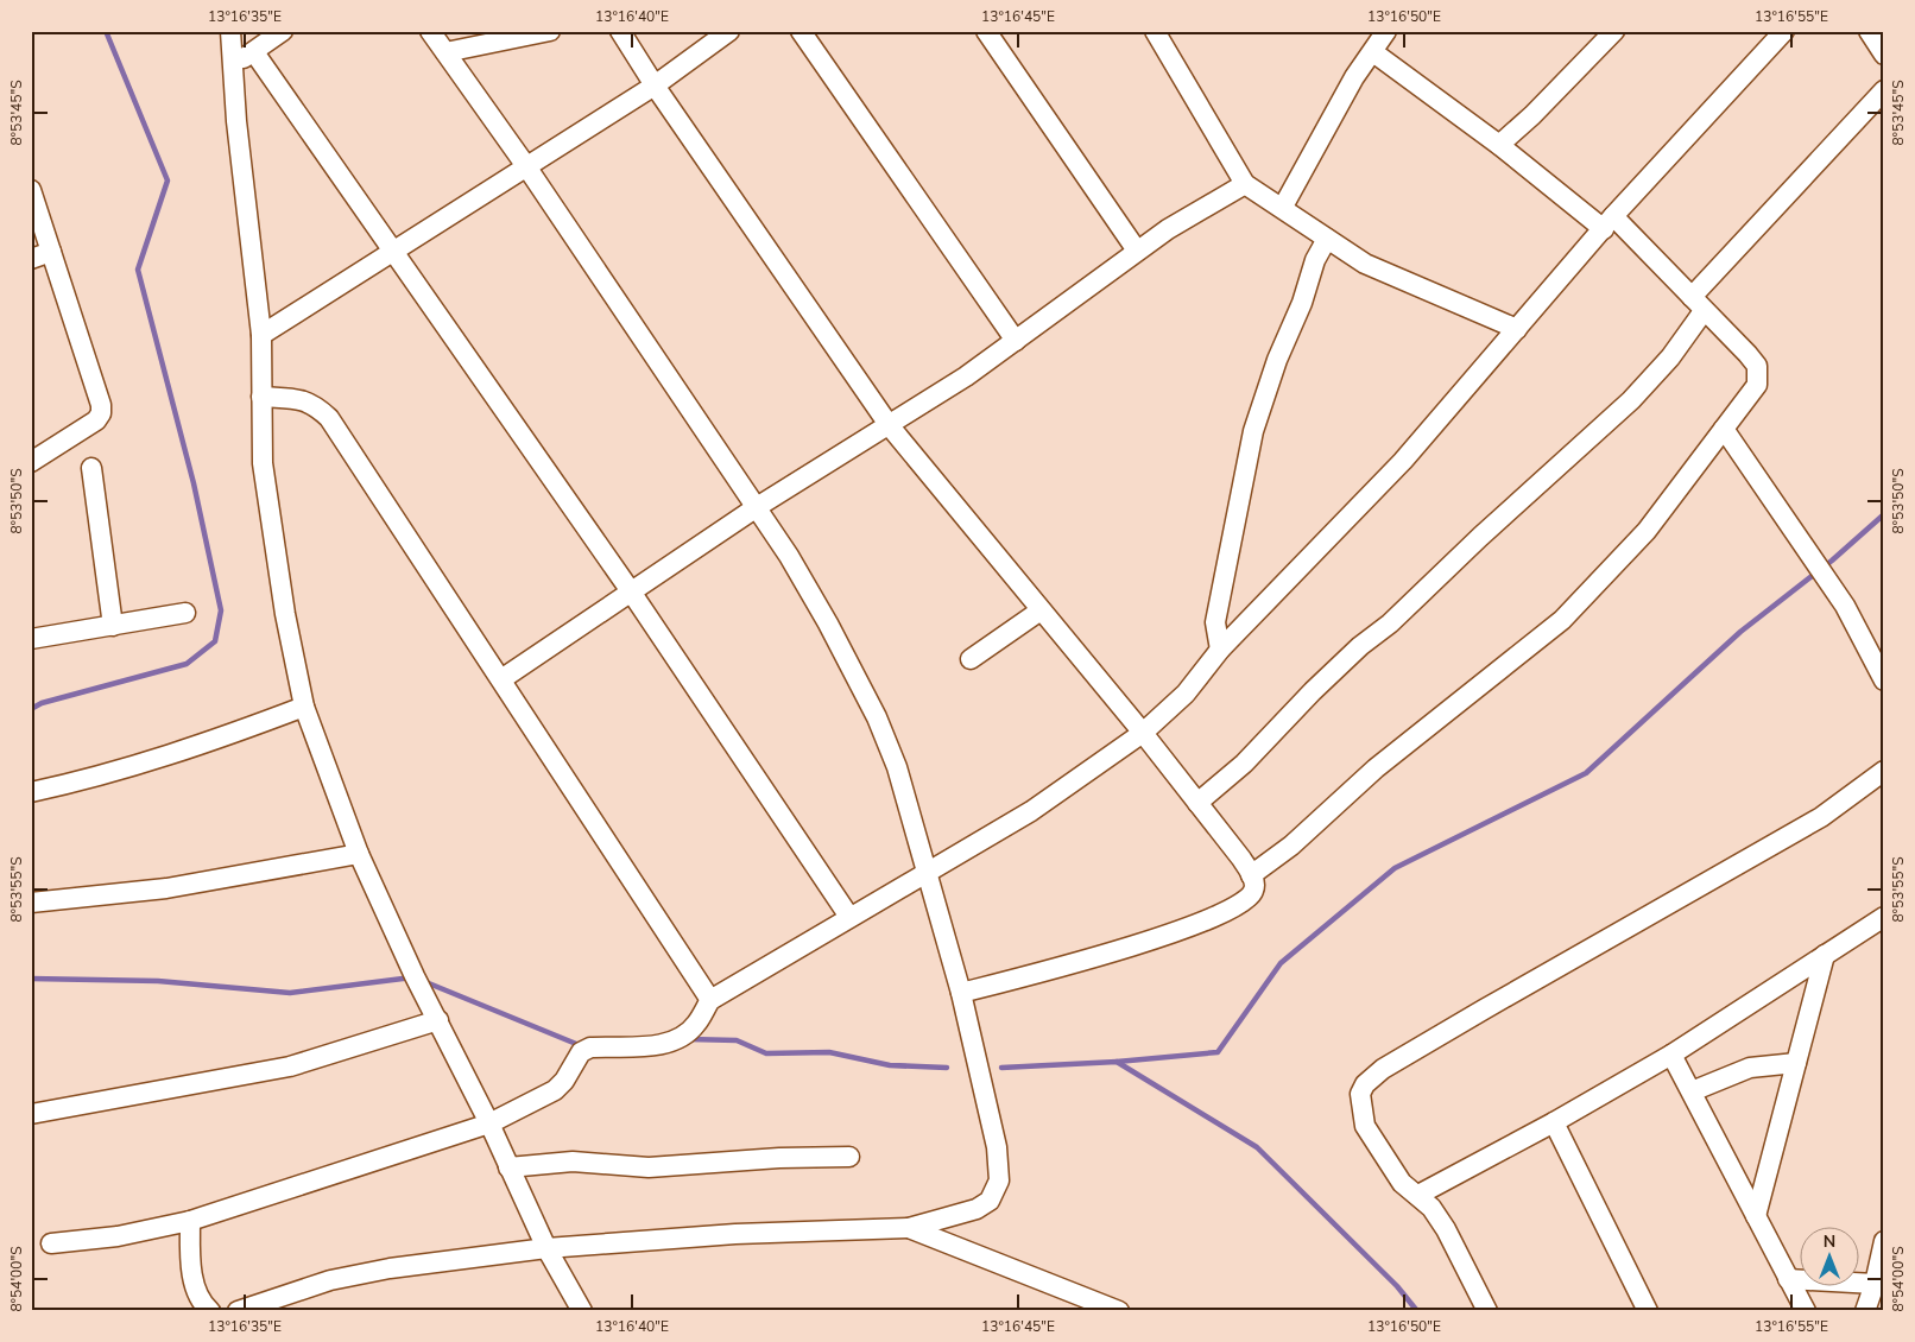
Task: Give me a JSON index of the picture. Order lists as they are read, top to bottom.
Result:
{
  "north": "top",
  "coordinates": [
    "13°16'35\"E",
    "13°16'40\"E",
    "13°16'45\"E",
    "13°16'50\"E",
    "13°16'55\"E",
    "8°53'45\"S",
    "8°53'50\"S",
    "8°53'55\"S",
    "8°54'00\"S"
  ]
}
